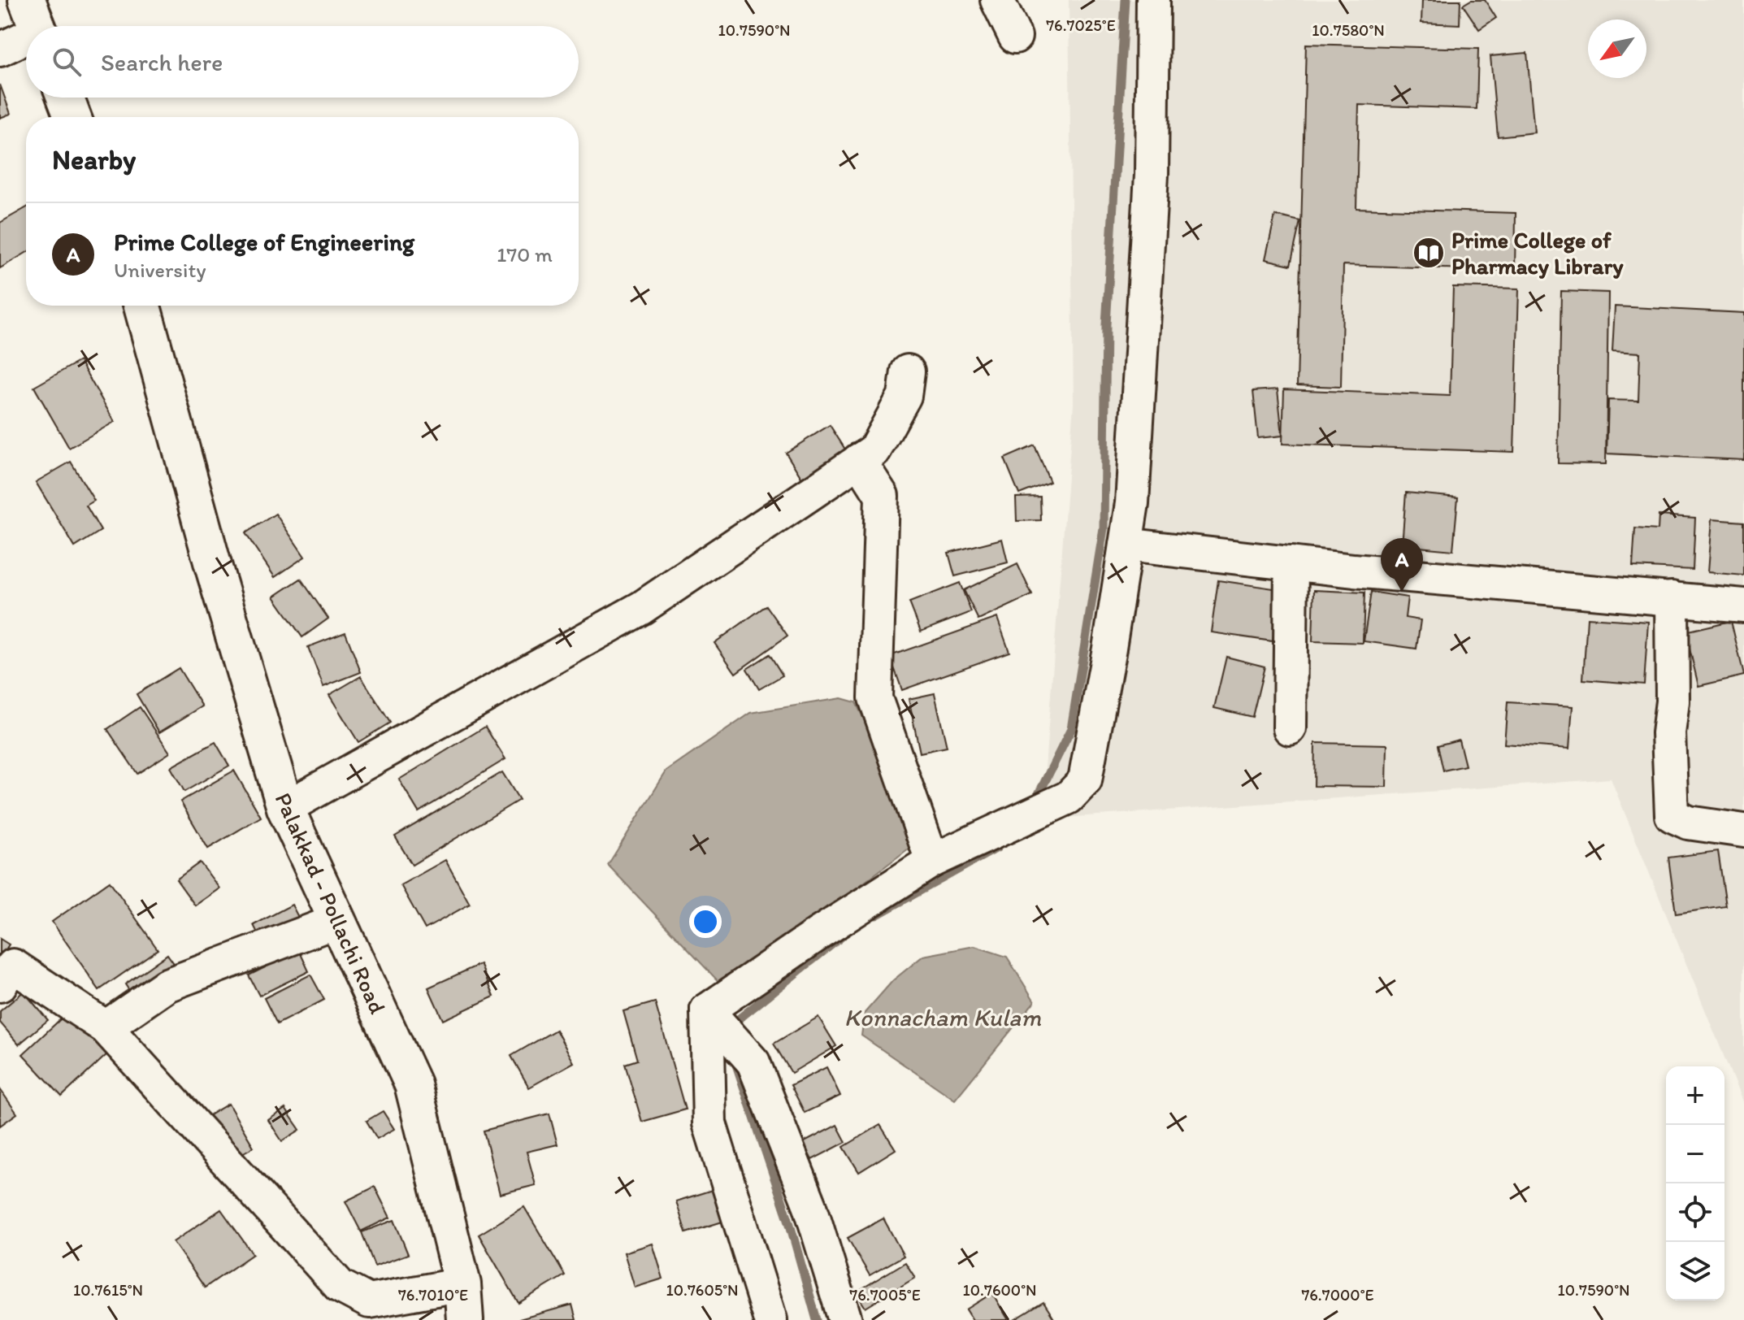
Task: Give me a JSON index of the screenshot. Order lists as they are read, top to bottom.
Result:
{
  "streets": {
    "main road": ["Palakkad - Pollachi Road"]
  },
  "water": ["Konnacham Kulam"],
  "places": {
    "library": ["Prime College of Pharmacy Library"]
  },
  "north": "bottom left",
  "page": {
    "search": "Search here",
    "heading": "Nearby",
    "list": [
      {
        "mark": "A",
        "name": "Prime College of Engineering",
        "note": "University",
        "value": "170 m"
      }
    ],
    "pins": "A",
    "map_buttons": ["+", "−"]
  },
  "coordinates": [
    "76.7025°E",
    "10.7590°N",
    "10.7580°N",
    "10.7615°N",
    "10.7605°N",
    "10.7600°N",
    "76.7010°E",
    "76.7005°E",
    "76.7000°E"
  ]
}
